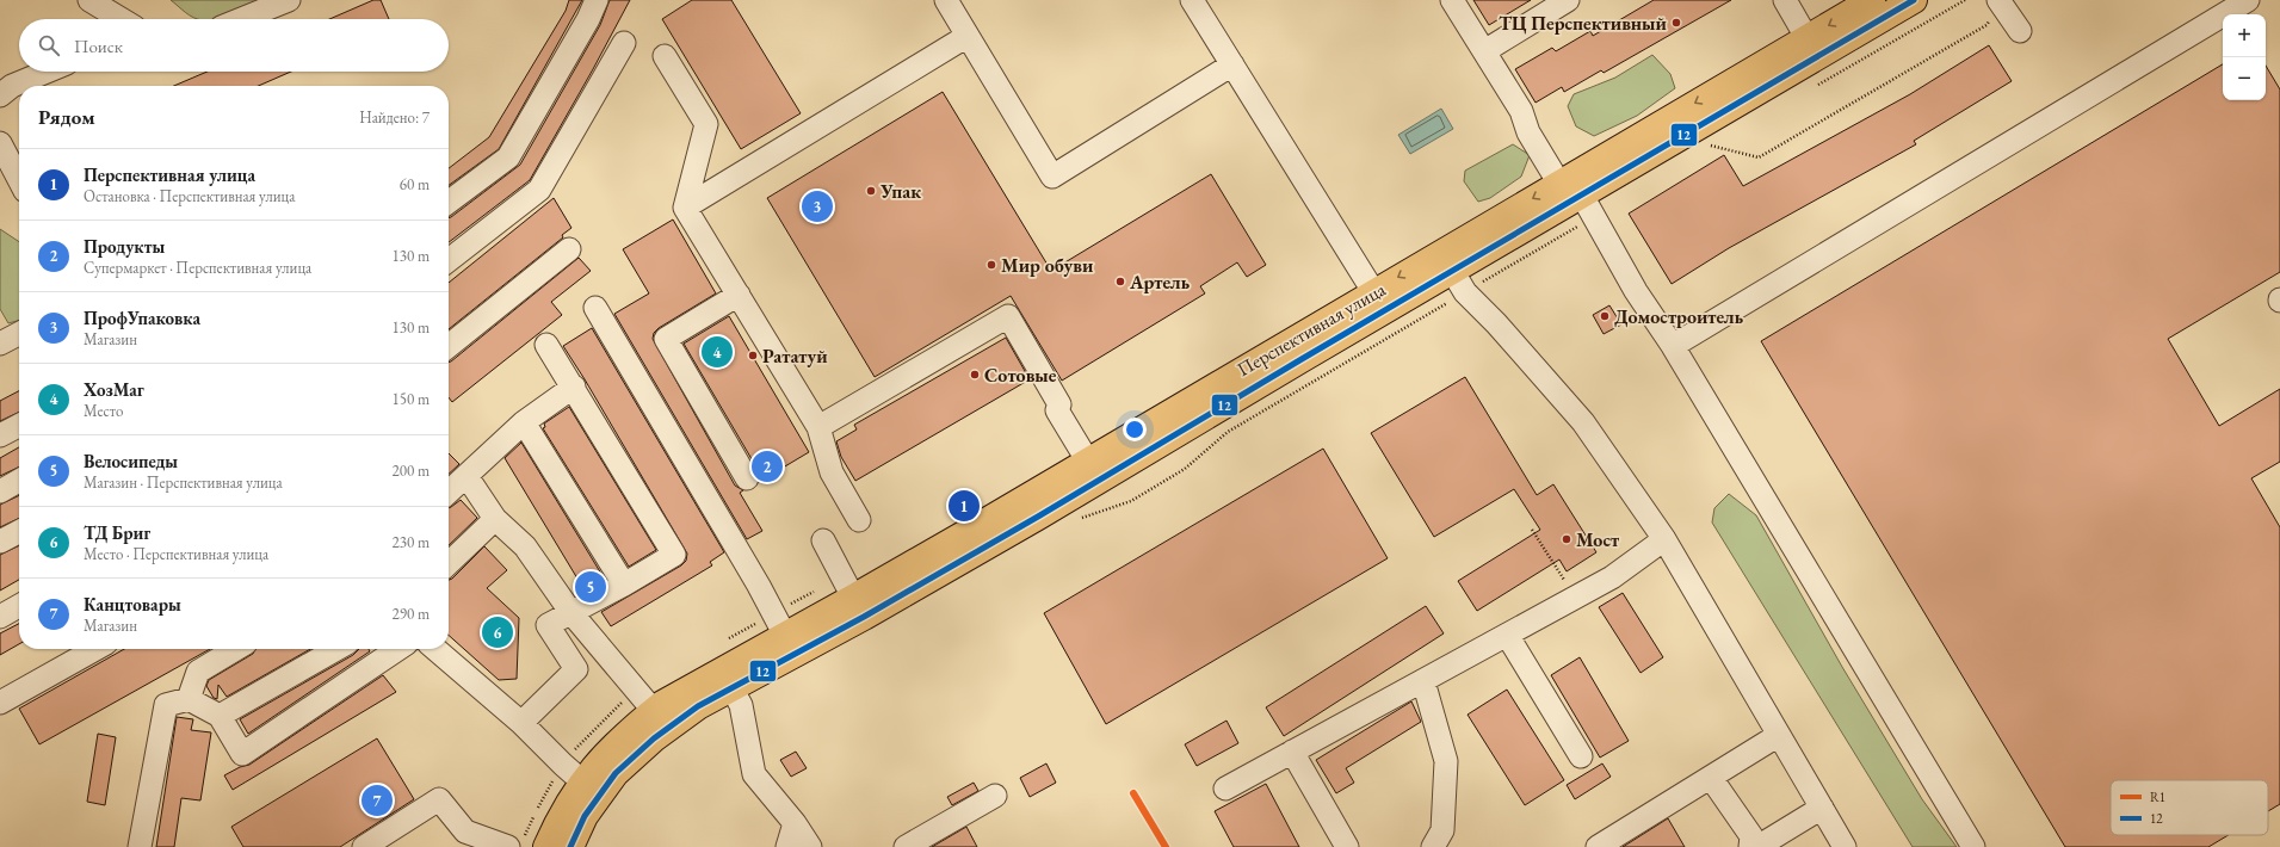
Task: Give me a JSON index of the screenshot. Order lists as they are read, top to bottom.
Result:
{
  "streets": {
    "main road": ["Перспективная улица"]
  },
  "places": [
    "ТЦ Перспективный",
    "Упак",
    "Мир обуви",
    "Артель",
    "Домостроитель",
    "Рататуй",
    "Сотовые",
    "Мост"
  ],
  "lines": ["transit line 12", "transit line R1"],
  "legend": ["R1", "12"],
  "page": {
    "map_buttons": ["+", "−"],
    "search": "Поиск",
    "heading": ["Рядом", "Найдено: 7"],
    "list": [
      {
        "mark": "1",
        "name": "Перспективная улица",
        "note": "Остановка · Перспективная улица",
        "value": "60 m"
      },
      {
        "mark": "2",
        "name": "Продукты",
        "note": "Супермаркет · Перспективная улица",
        "value": "130 m"
      },
      {
        "mark": "3",
        "name": "ПрофУпаковка",
        "note": "Магазин",
        "value": "130 m"
      },
      {
        "mark": "4",
        "name": "ХозМаг",
        "note": "Место",
        "value": "150 m"
      },
      {
        "mark": "5",
        "name": "Велосипеды",
        "note": "Магазин · Перспективная улица",
        "value": "200 m"
      },
      {
        "mark": "6",
        "name": "ТД Бриг",
        "note": "Место · Перспективная улица",
        "value": "230 m"
      },
      {
        "mark": "7",
        "name": "Канцтовары",
        "note": "Магазин",
        "value": "290 m"
      }
    ],
    "pins": [
      "3",
      "4",
      "2",
      "1",
      "5",
      "6",
      "7"
    ]
  }
}
